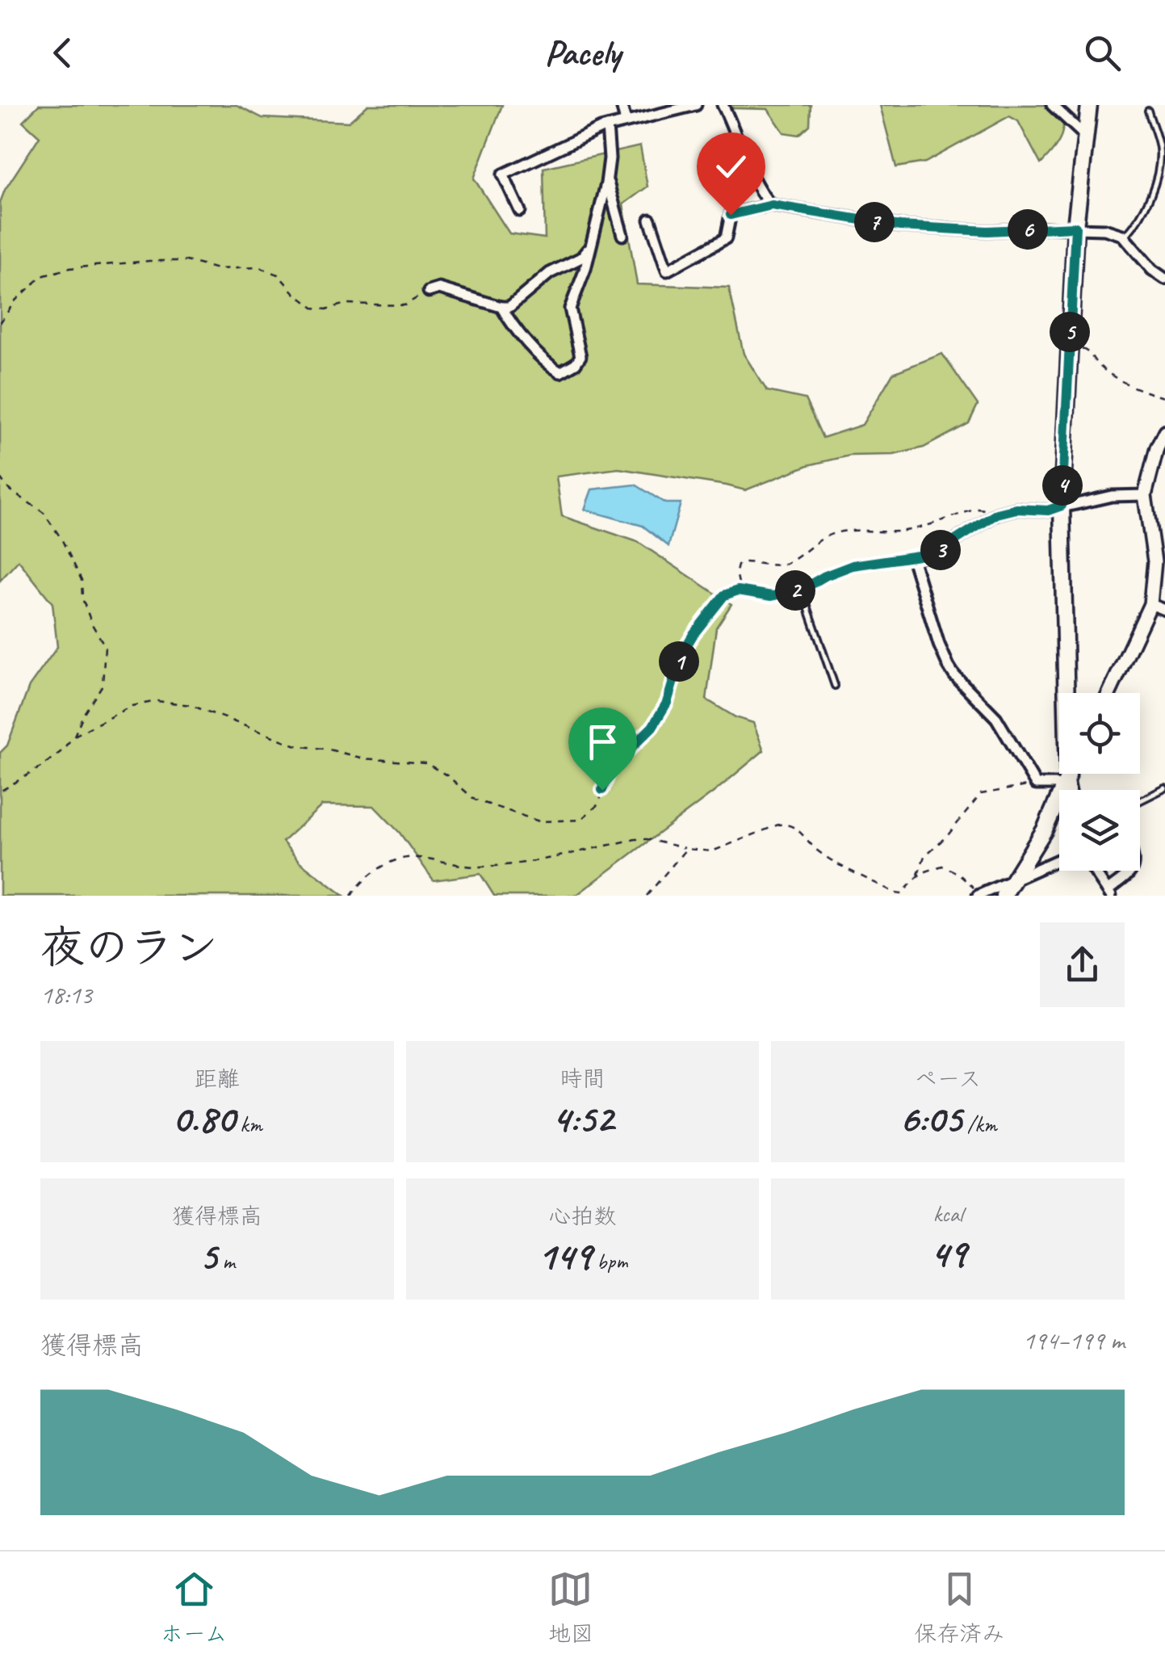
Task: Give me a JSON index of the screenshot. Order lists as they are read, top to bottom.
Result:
{
  "page": {
    "header": "Pacely",
    "pins": [
      "7",
      "6",
      "5",
      "4",
      "3",
      "2",
      "1"
    ],
    "heading": ["夜のラン", "18:13"],
    "stats": [
      ["距離", "0.80 km"],
      ["時間", "4:52"],
      ["ペース", "6:05 /km"],
      ["獲得標高", "5 m"],
      ["心拍数", "149 bpm"],
      ["kcal", "49"]
    ],
    "chart": ["獲得標高", "194–199 m"],
    "tabs": ["ホーム", "地図", "保存済み"]
  }
}
